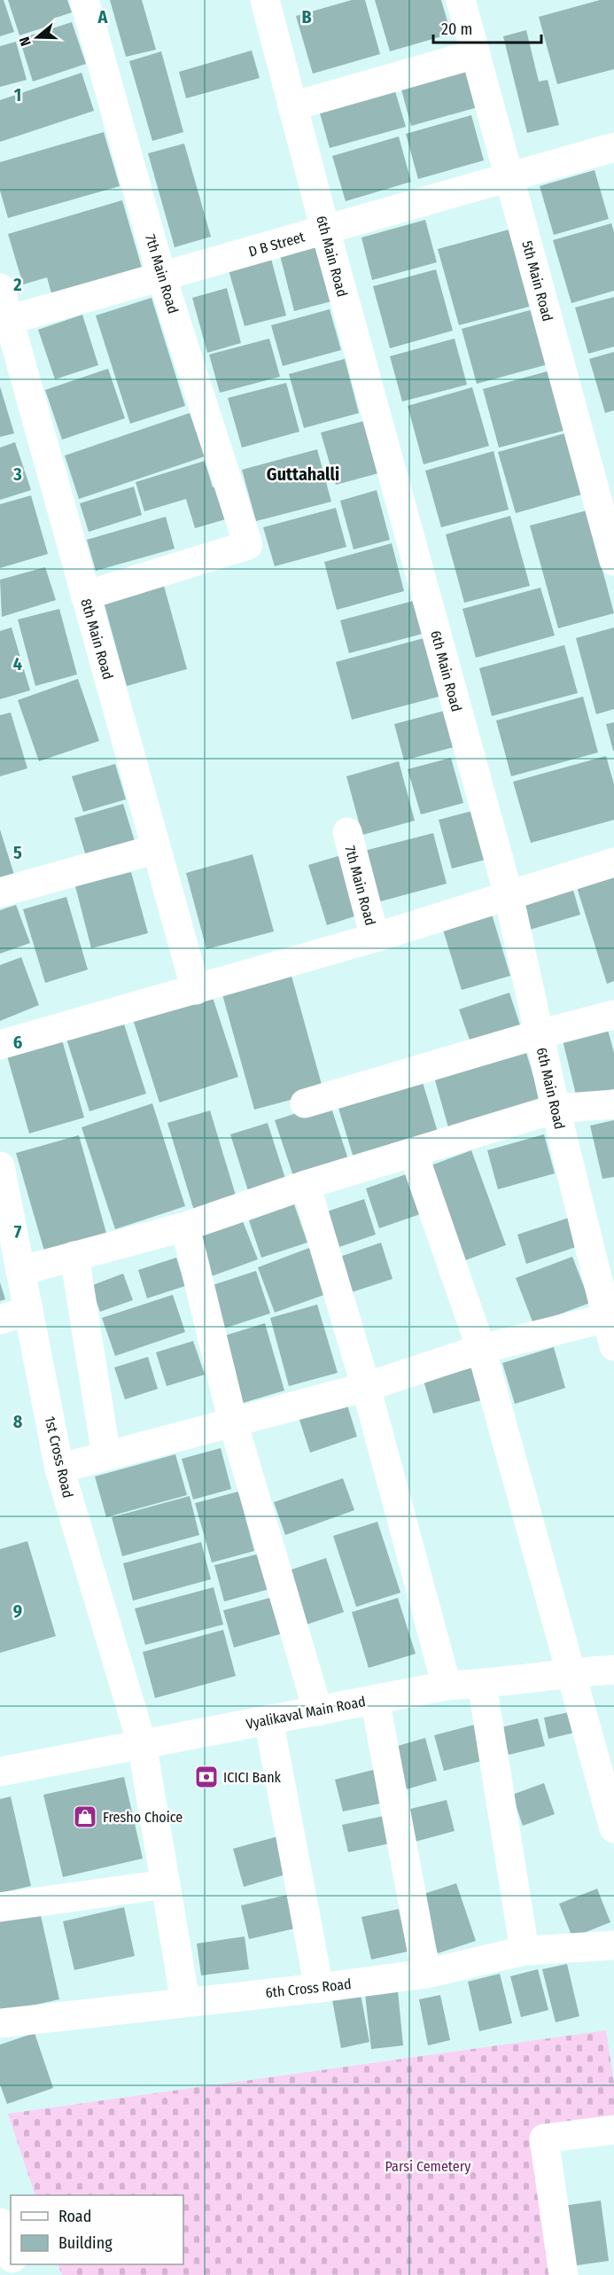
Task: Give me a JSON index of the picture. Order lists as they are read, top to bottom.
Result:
{
  "streets": {
    "street": [
      "D B Street",
      "6th Main Road",
      "7th Main Road",
      "5th Main Road",
      "8th Main Road",
      "1st Cross Road",
      "Vyalikaval Main Road",
      "6th Cross Road"
    ]
  },
  "crossings": [
    ["D B Street", "6th Main Road"],
    ["D B Street", "7th Main Road"],
    ["D B Street", "5th Main Road"],
    ["D B Street", "8th Main Road"],
    ["7th Main Road", "8th Main Road"],
    ["1st Cross Road", "Vyalikaval Main Road"],
    ["1st Cross Road", "6th Cross Road"]
  ],
  "districts": ["Guttahalli"],
  "parks": ["Parsi Cemetery"],
  "places": {
    "bank": ["ICICI Bank"],
    "shop": ["Fresho Choice"]
  },
  "legend": ["Road", "Building"],
  "scale_bar": "20 m",
  "north": "left",
  "grid": {
    "columns": ["A", "B"],
    "rows": [
      "1",
      "2",
      "3",
      "4",
      "5",
      "6",
      "7",
      "8",
      "9"
    ]
  }
}
